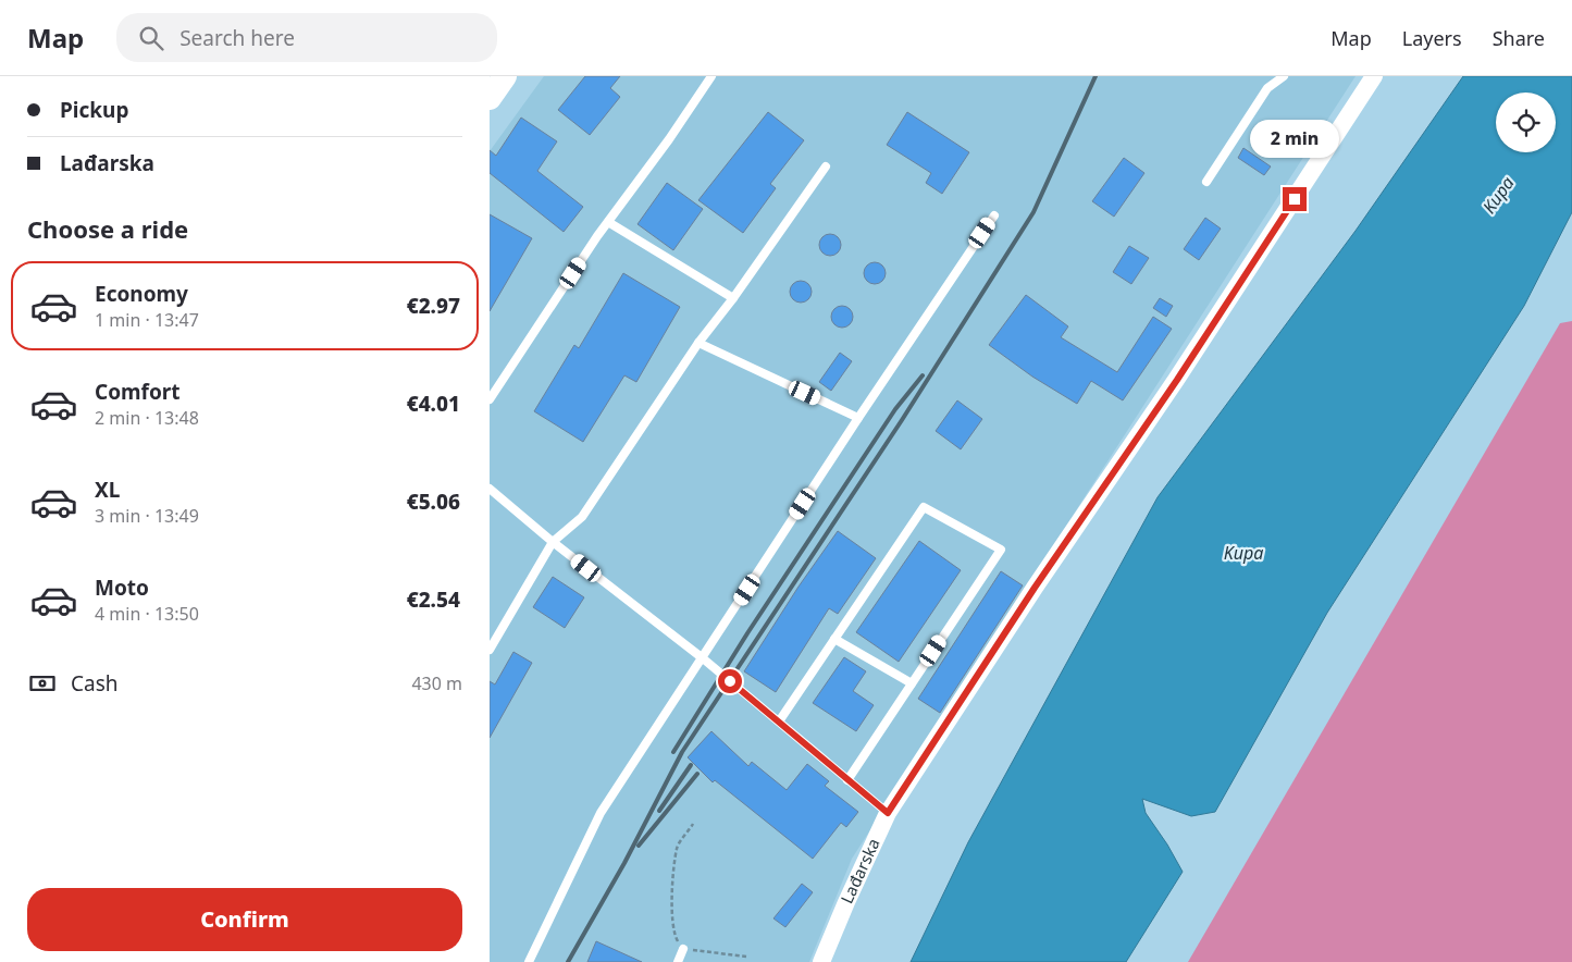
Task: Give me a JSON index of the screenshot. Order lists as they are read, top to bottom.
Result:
{
  "streets": {
    "street": ["Lađarska"]
  },
  "water": ["Kupa"],
  "page": {
    "header": "Map",
    "search": "Search here",
    "nav": ["Map", "Layers", "Share"],
    "banner": ["Pickup", "Lađarska"],
    "bubble": "2 min",
    "heading": "Choose a ride",
    "list": [
      {
        "name": "Economy",
        "note": "1 min · 13:47",
        "value": "€2.97"
      },
      {
        "name": "Comfort",
        "note": "2 min · 13:48",
        "value": "€4.01"
      },
      {
        "name": "XL",
        "note": "3 min · 13:49",
        "value": "€5.06"
      },
      {
        "name": "Moto",
        "note": "4 min · 13:50",
        "value": "€2.54"
      }
    ],
    "pay": ["Cash", "430 m"],
    "buttons": "Confirm"
  }
}
